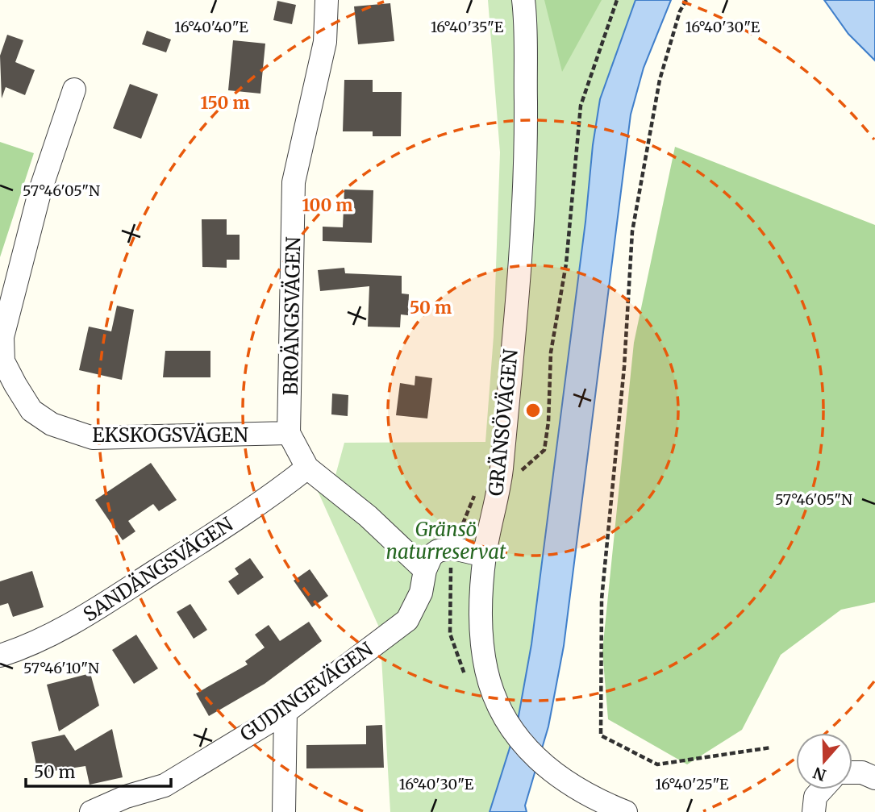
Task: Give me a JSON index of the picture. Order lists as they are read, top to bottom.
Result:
{
  "streets": {
    "street": [
      "BROÄNGSVÄGEN",
      "GRÄNSÖVÄGEN",
      "EKSKOGSVÄGEN",
      "SANDÄNGSVÄGEN",
      "GUDINGEVÄGEN"
    ]
  },
  "crossings": [
    ["BROÄNGSVÄGEN", "EKSKOGSVÄGEN"],
    ["GRÄNSÖVÄGEN", "GUDINGEVÄGEN"]
  ],
  "parks": ["Gränsö naturreservat"],
  "scale_bar": "50 m",
  "north": "bottom",
  "coordinates": [
    "16°40'30\"E",
    "16°40'40\"E",
    "16°40'35\"E",
    "57°46'05\"N",
    "57°46'10\"N",
    "16°40'25\"E"
  ],
  "rings": ["150 m", "100 m", "50 m"]
}
